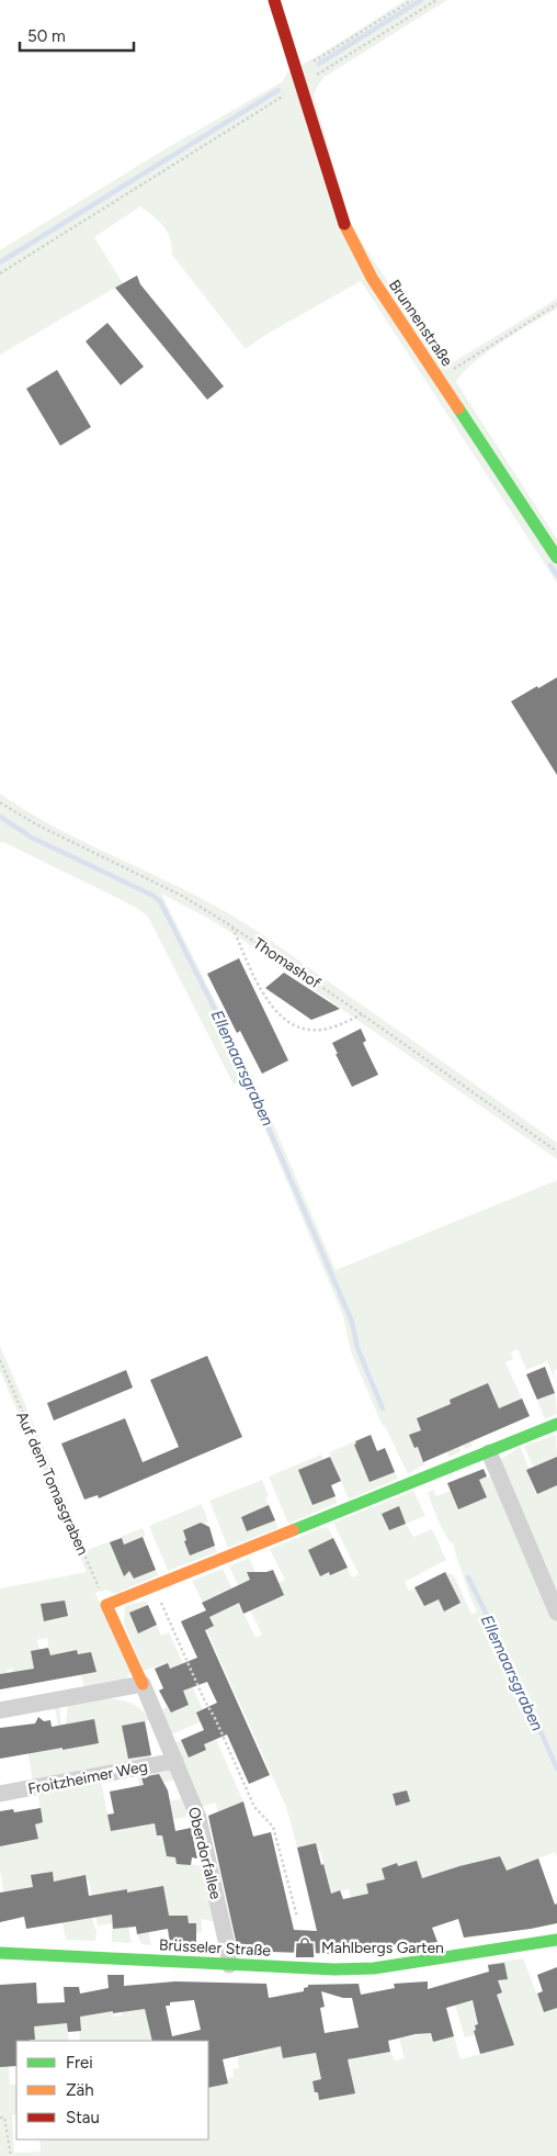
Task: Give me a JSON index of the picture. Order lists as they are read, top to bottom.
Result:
{
  "streets": {
    "street": [
      "Brunnenstraße",
      "Froitzheimer Weg",
      "Oberdorfallee",
      "Brüsseler Straße"
    ],
    "path": ["Thomashof", "Auf dem Tomasgraben"]
  },
  "crossings": [
    ["Auf dem Tomasgraben", "Oberdorfallee"],
    ["Froitzheimer Weg", "Oberdorfallee"],
    ["Oberdorfallee", "Brüsseler Straße"]
  ],
  "water": ["Ellemaarsgraben"],
  "places": {
    "shop": ["Mahlbergs Garten"]
  },
  "legend": ["Frei", "Zäh", "Stau"],
  "scale_bar": "50 m"
}
